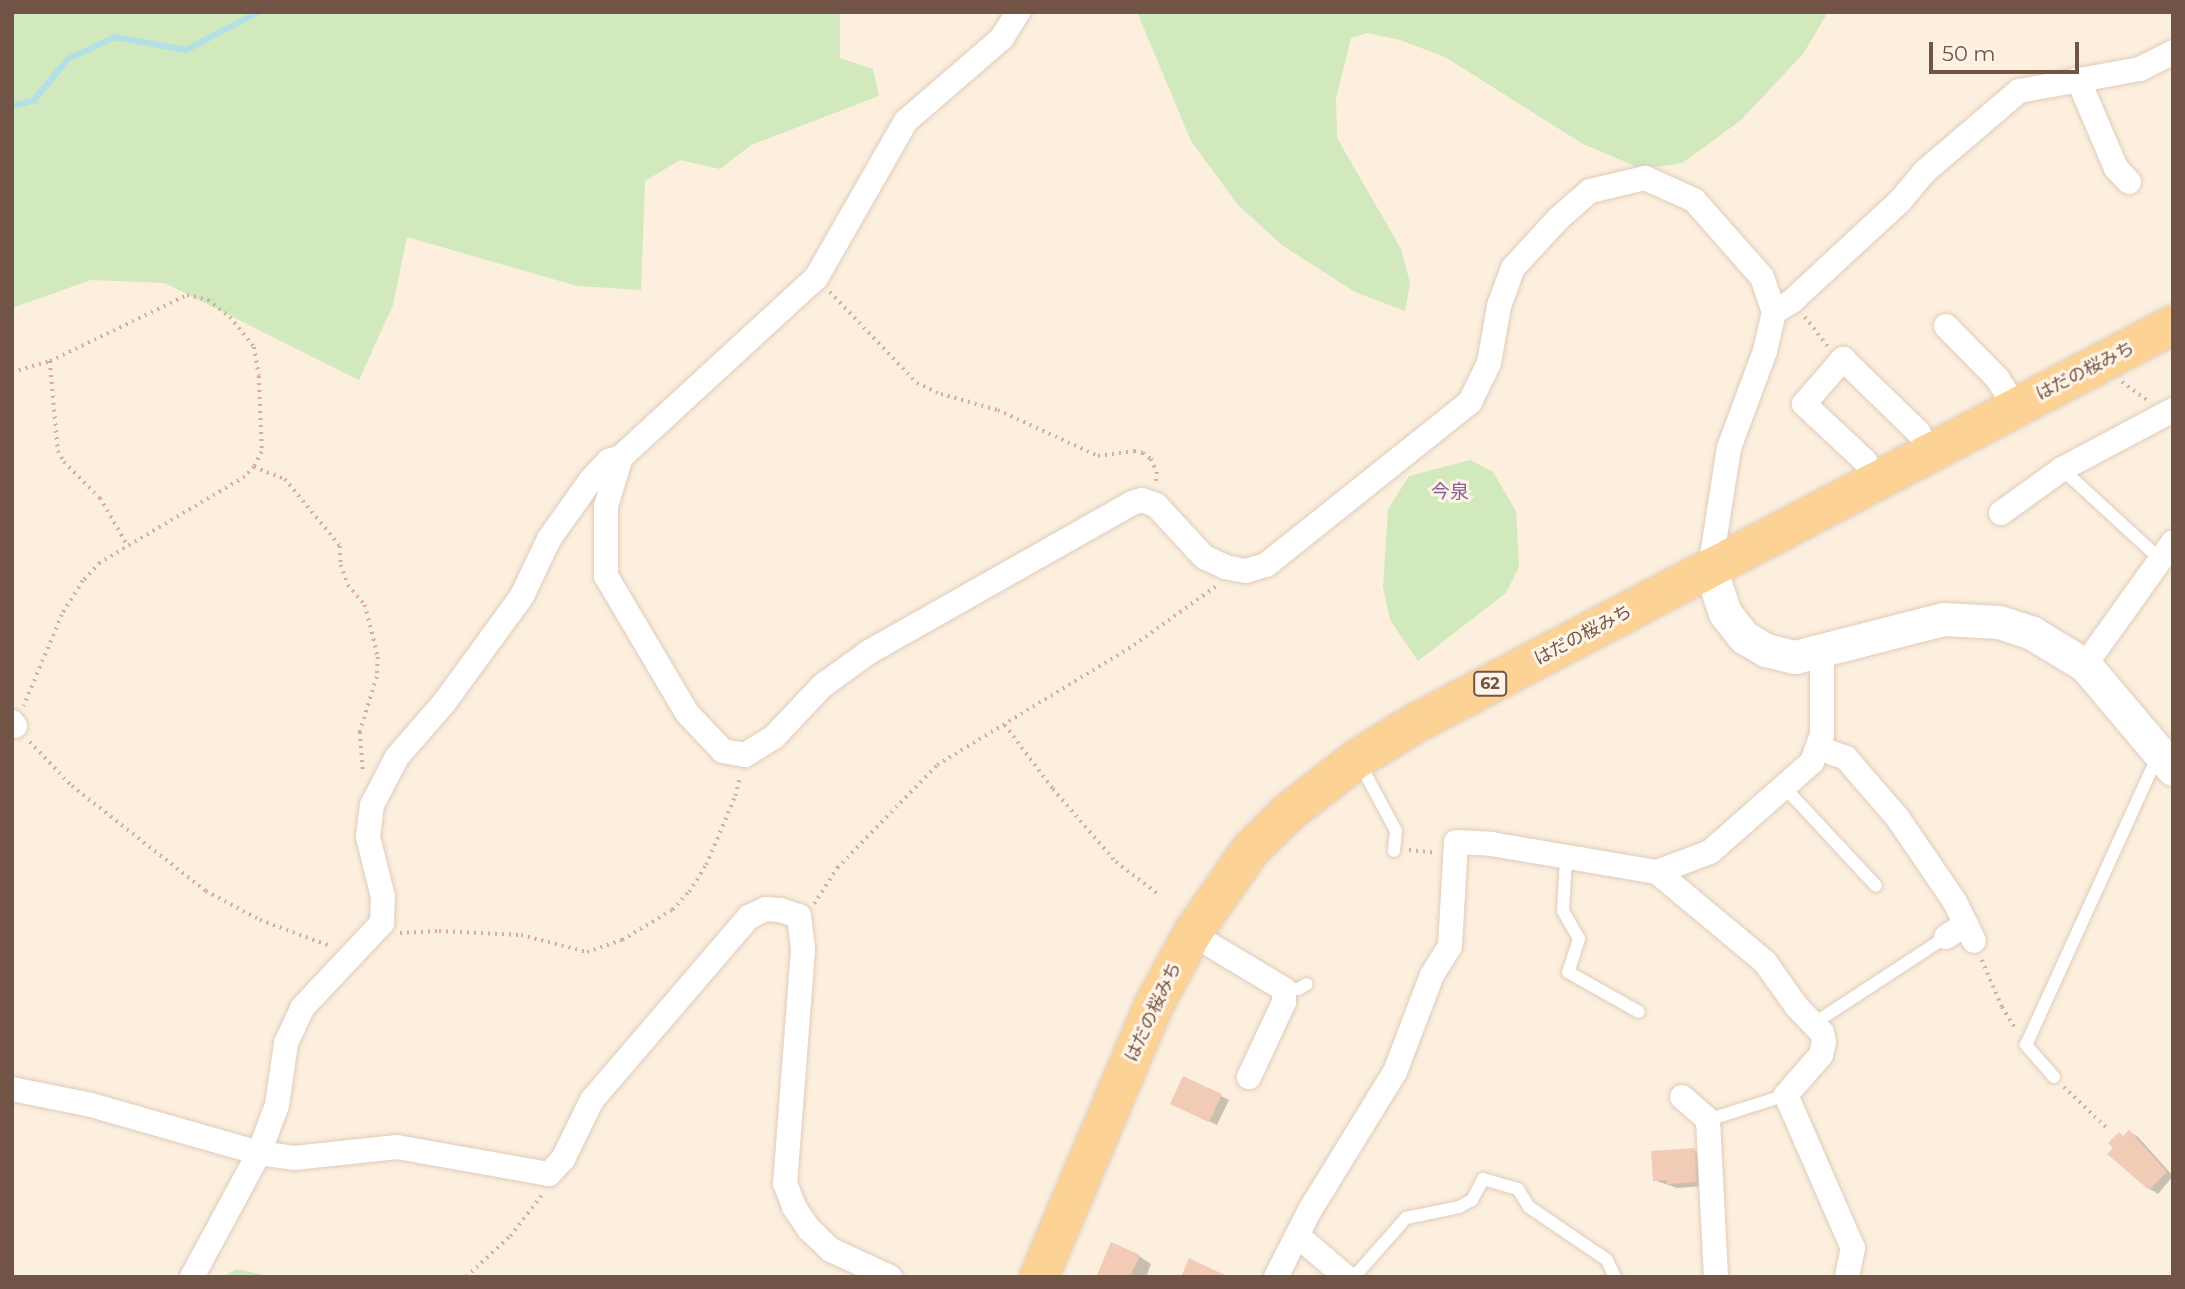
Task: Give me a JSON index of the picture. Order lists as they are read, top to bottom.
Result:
{
  "streets": {
    "main road": ["はだの桜みち", "62"]
  },
  "districts": ["今泉"],
  "scale_bar": "50 m"
}
